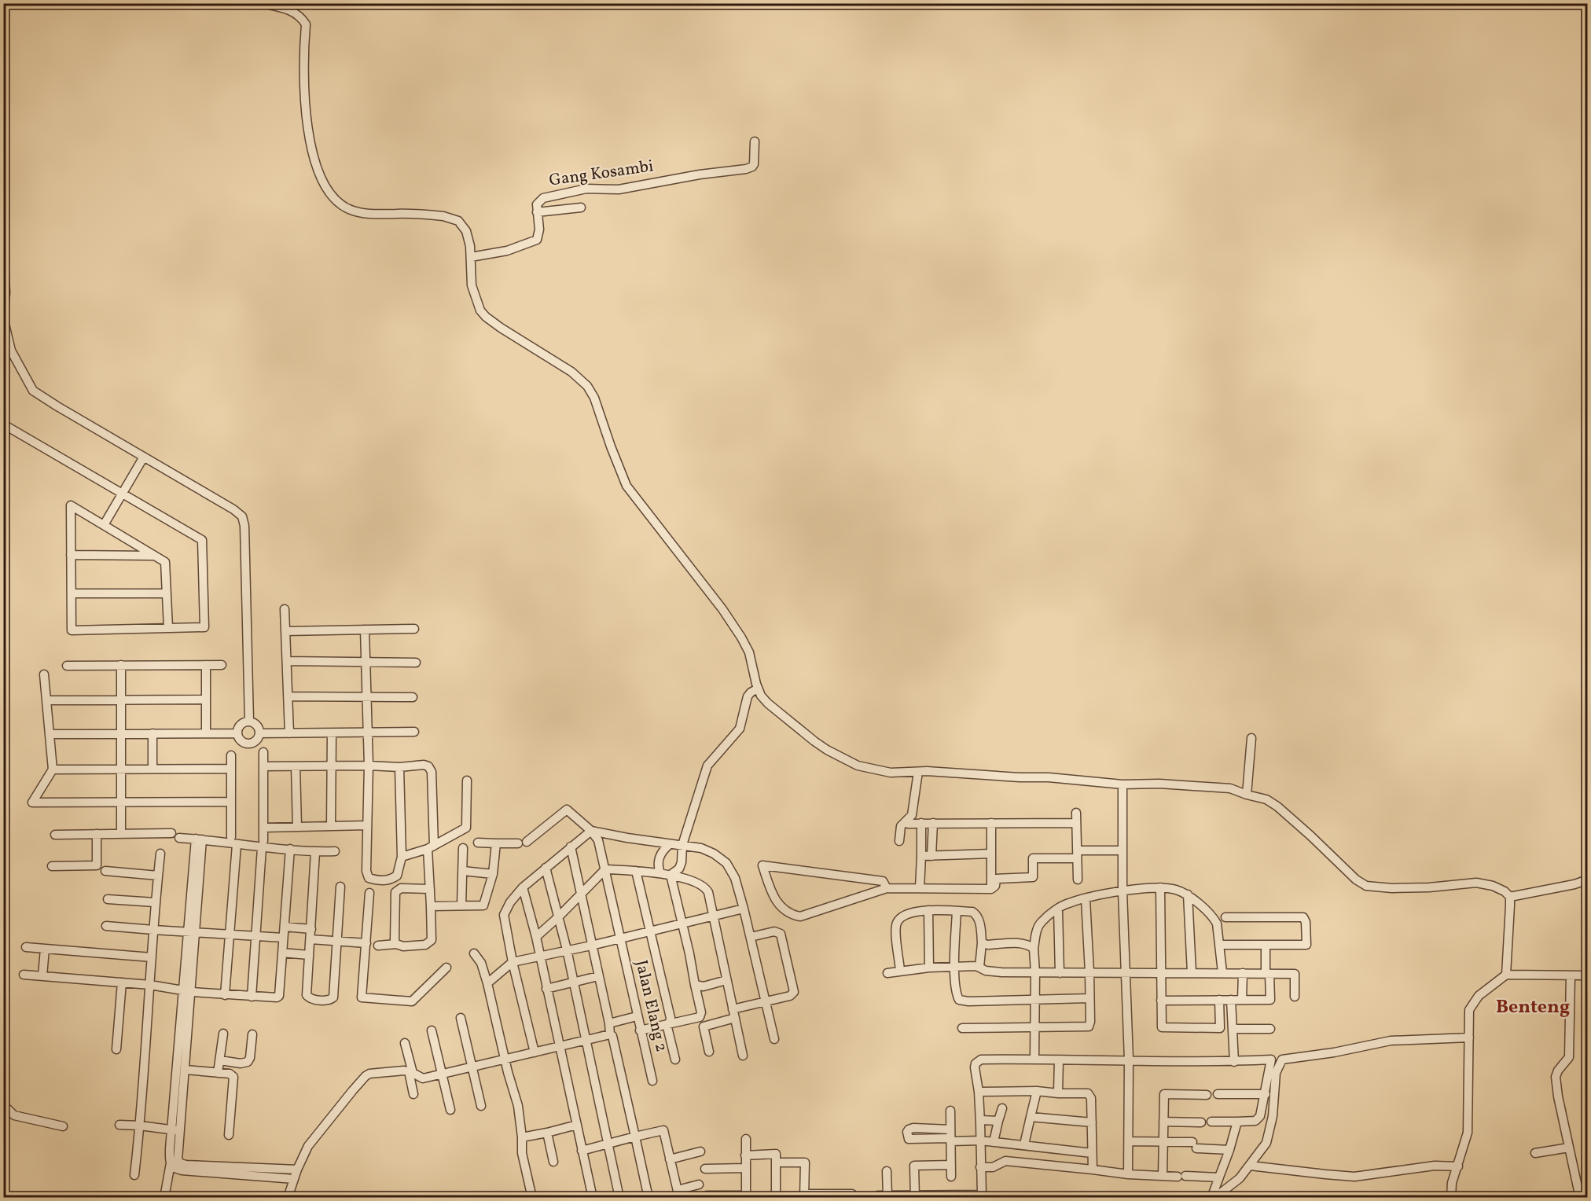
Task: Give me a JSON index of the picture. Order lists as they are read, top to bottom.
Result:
{
  "streets": {
    "street": ["Gang Kosambi", "Jalan Elang 2"]
  },
  "districts": ["Benteng"]
}
